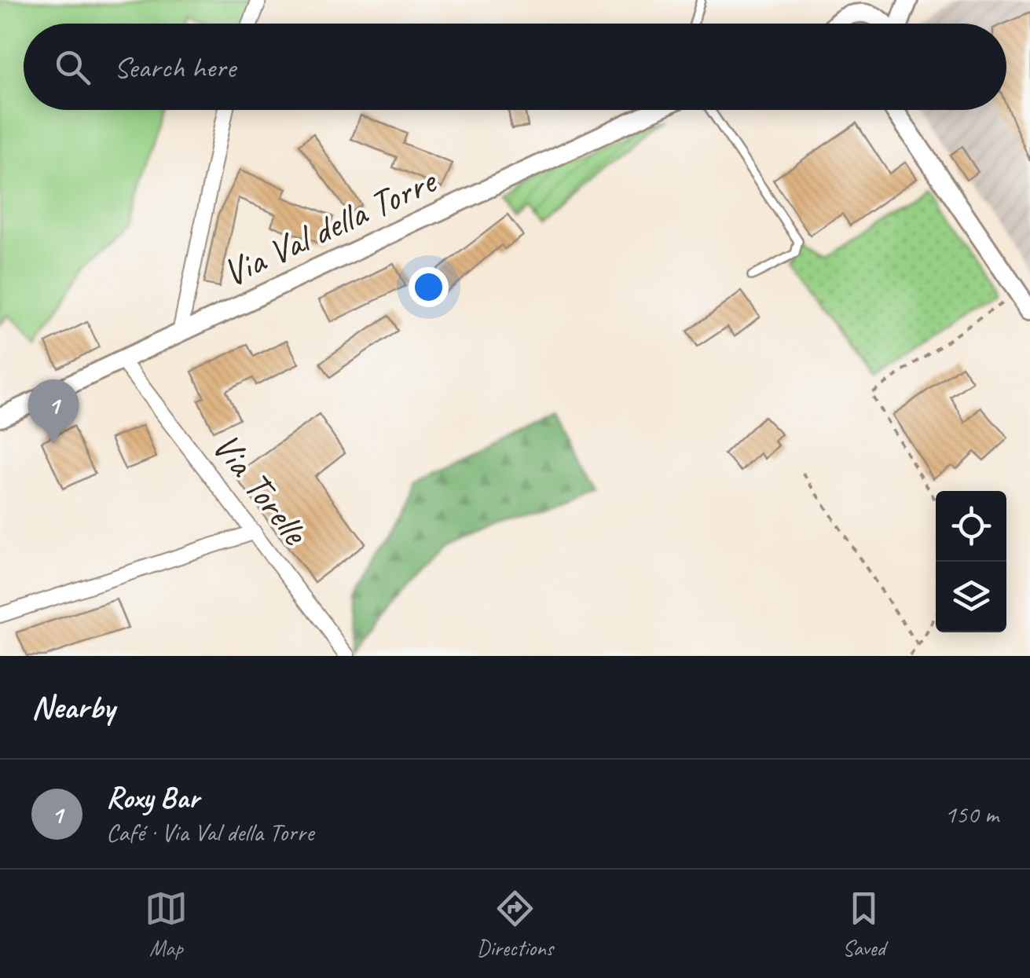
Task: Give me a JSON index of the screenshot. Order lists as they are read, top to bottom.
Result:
{
  "streets": {
    "street": ["Via Val della Torre", "Via Torelle"]
  },
  "crossings": [
    ["Via Val della Torre", "Via Torelle"]
  ],
  "page": {
    "search": "Search here",
    "pins": "1",
    "heading": "Nearby",
    "list": [
      {
        "mark": "1",
        "name": "Roxy Bar",
        "note": "Café · Via Val della Torre",
        "value": "150 m"
      }
    ],
    "nav": ["Map", "Directions", "Saved"]
  }
}
